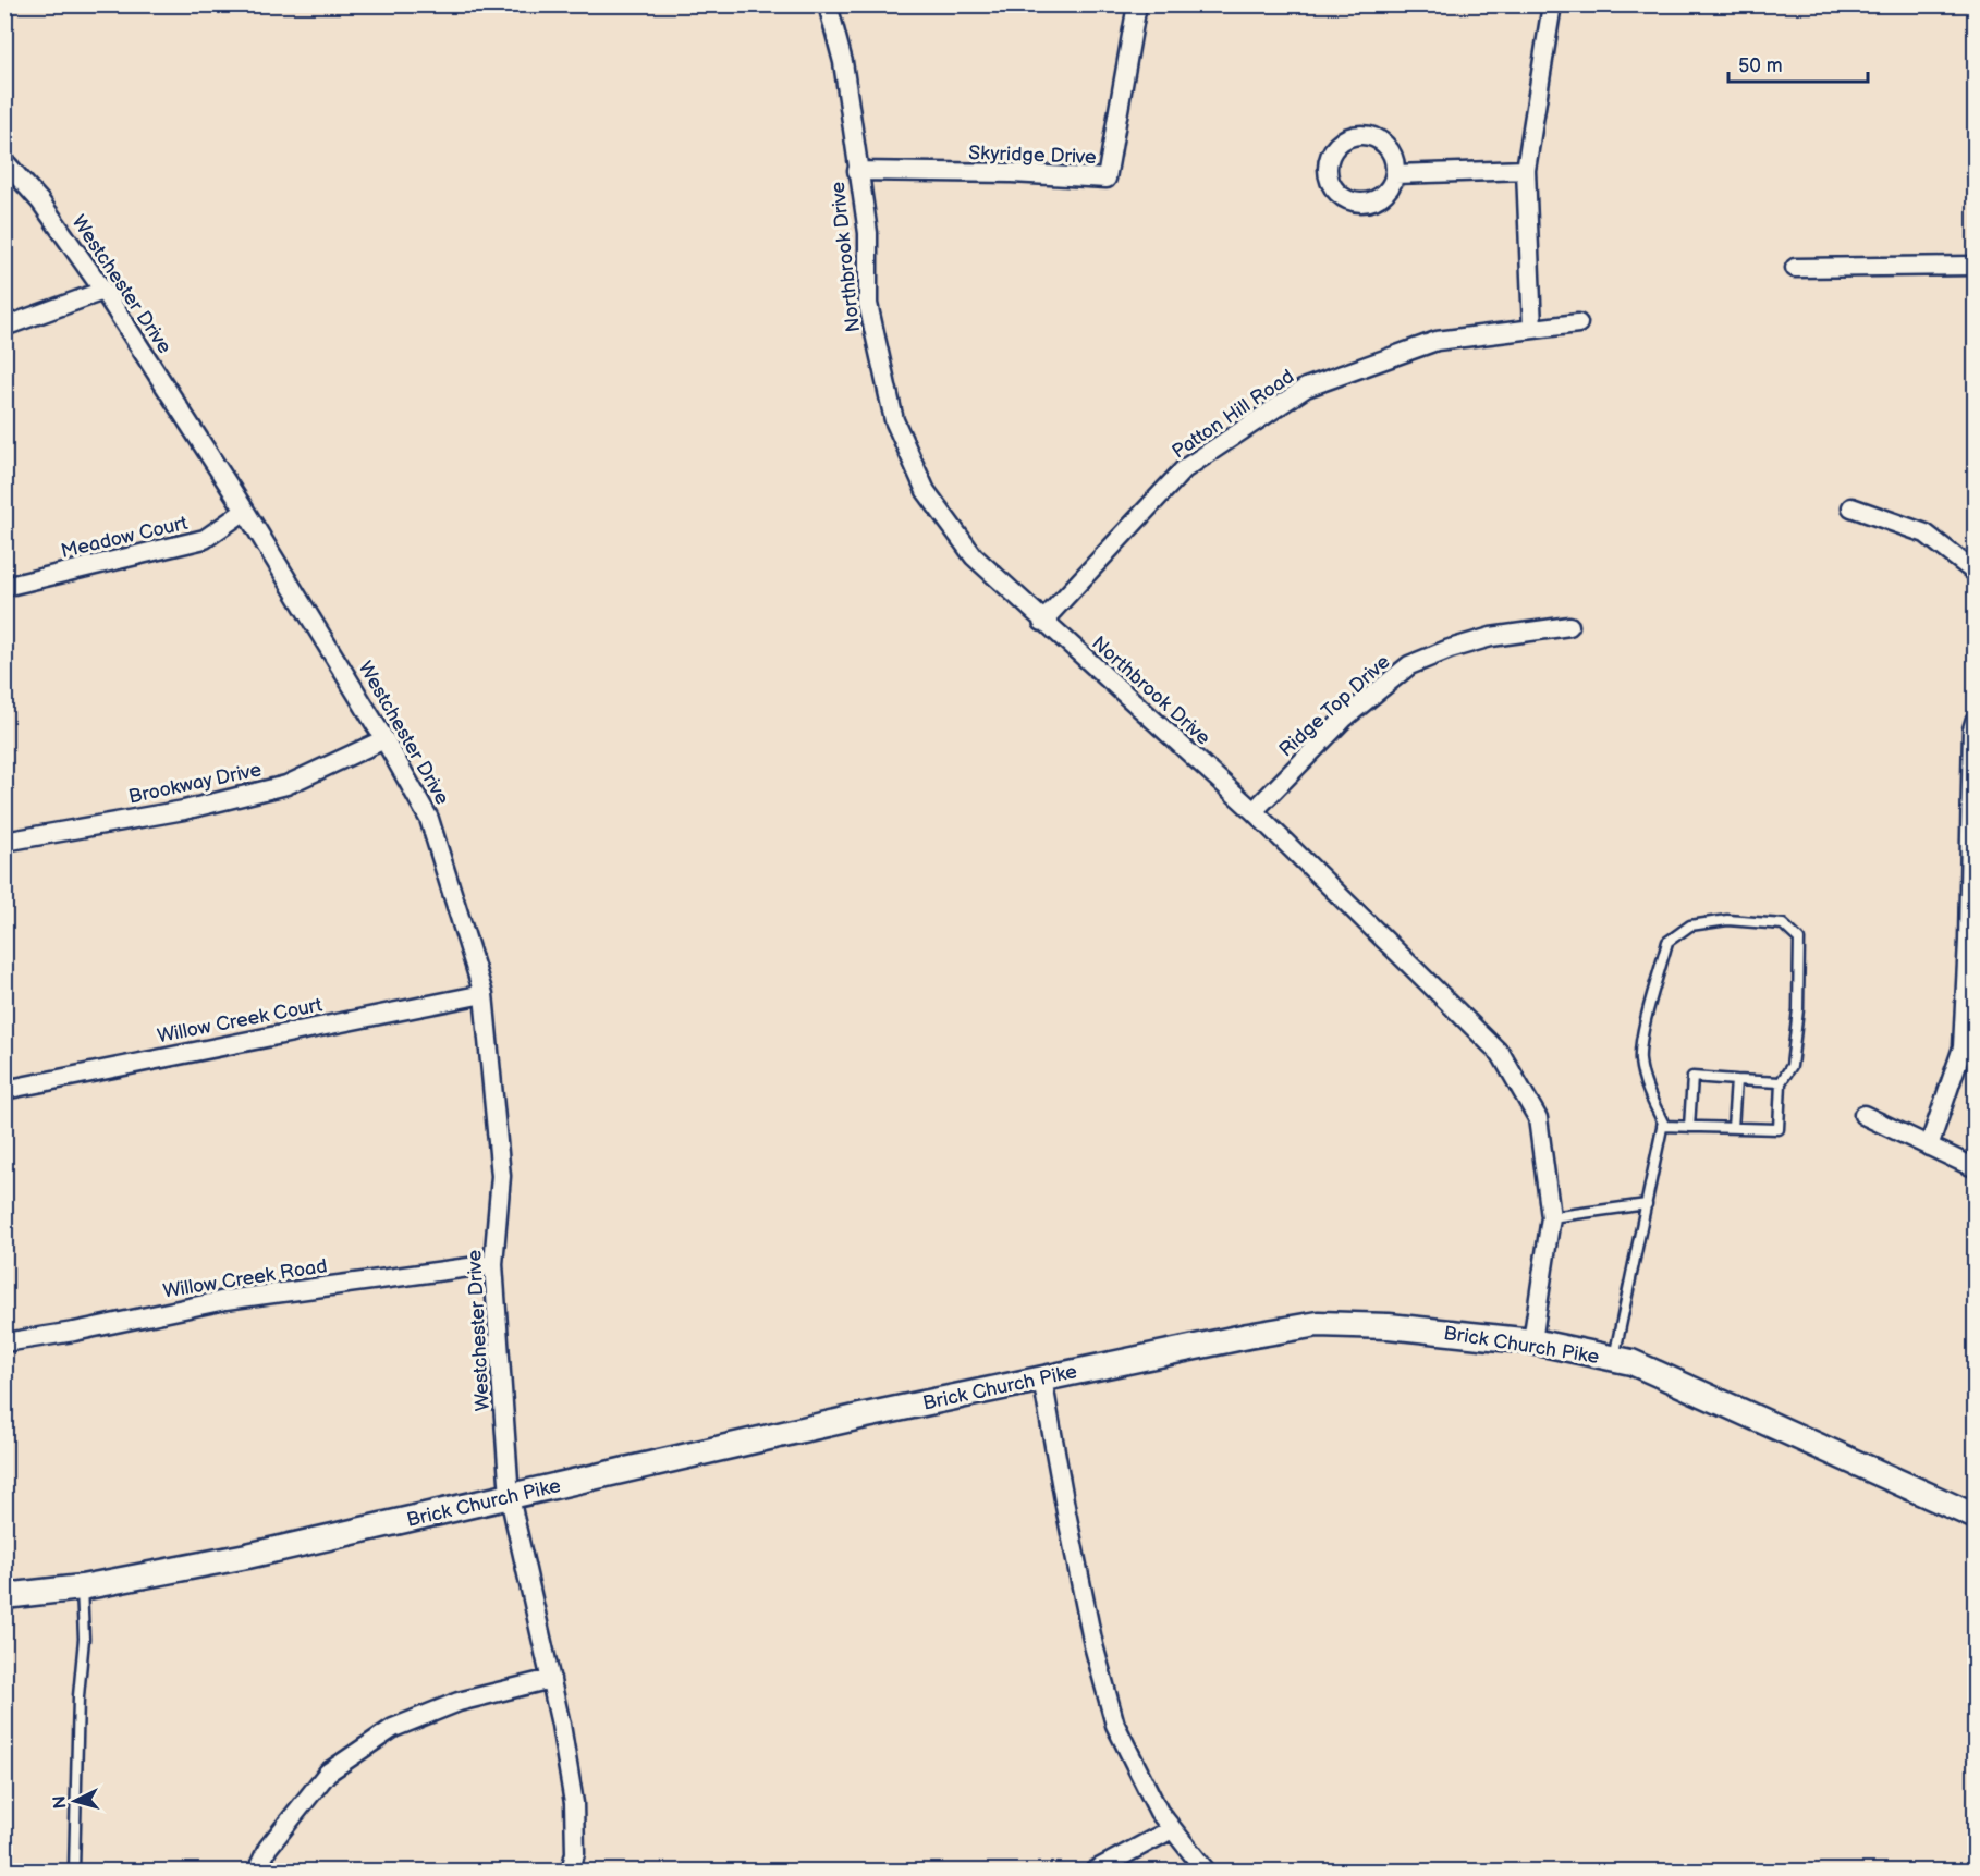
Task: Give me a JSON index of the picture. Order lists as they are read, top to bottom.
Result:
{
  "streets": {
    "main road": ["Brick Church Pike"],
    "street": [
      "Skyridge Drive",
      "Northbrook Drive",
      "Westchester Drive",
      "Patton Hill Road",
      "Meadow Court",
      "Ridge Top Drive",
      "Brookway Drive",
      "Willow Creek Court",
      "Willow Creek Road"
    ]
  },
  "crossings": [
    ["Skyridge Drive", "Northbrook Drive"],
    ["Northbrook Drive", "Patton Hill Road"],
    ["Northbrook Drive", "Ridge Top Drive"],
    ["Northbrook Drive", "Brick Church Pike"],
    ["Westchester Drive", "Meadow Court"],
    ["Westchester Drive", "Brookway Drive"],
    ["Westchester Drive", "Willow Creek Court"],
    ["Westchester Drive", "Willow Creek Road"],
    ["Westchester Drive", "Brick Church Pike"]
  ],
  "scale_bar": "50 m",
  "north": "left"
}
